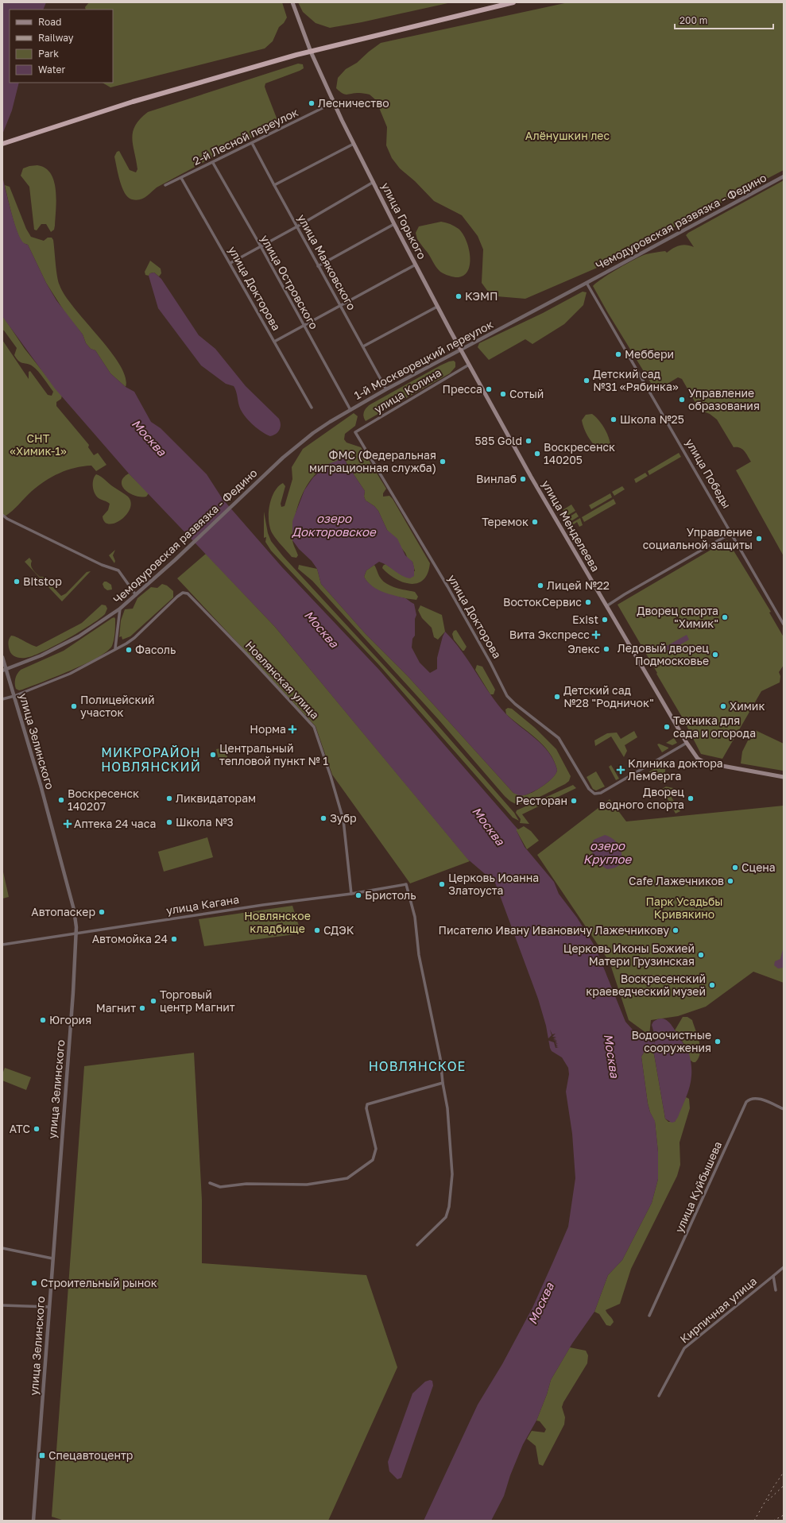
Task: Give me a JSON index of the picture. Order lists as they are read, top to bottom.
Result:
{
  "streets": {
    "main road": ["улица Горького", "улица Менделеева"],
    "street": [
      "2-й Лесной переулок",
      "Чемодуровская развязка - Федино",
      "улица Маяковского",
      "улица Островского",
      "улица Докторова",
      "1-й Москворецкий переулок",
      "улица Колина",
      "улица Победы",
      "Новлянская улица",
      "улица Зелинского",
      "улица Кагана",
      "улица Куйбышева",
      "Кирпичная улица"
    ]
  },
  "crossings": [
    ["2-й Лесной переулок", "улица Горького"],
    ["2-й Лесной переулок", "улица Маяковского"],
    ["2-й Лесной переулок", "улица Островского"],
    ["2-й Лесной переулок", "улица Докторова"],
    ["улица Горького", "1-й Москворецкий переулок"],
    ["улица Горького", "улица Менделеева"],
    ["Чемодуровская развязка - Федино", "1-й Москворецкий переулок"],
    ["Чемодуровская развязка - Федино", "улица Победы"],
    ["Чемодуровская развязка - Федино", "улица Зелинского"],
    ["улица Маяковского", "1-й Москворецкий переулок"],
    ["улица Островского", "1-й Москворецкий переулок"],
    ["улица Докторова", "улица Колина"],
    ["улица Докторова", "улица Менделеева"],
    ["1-й Москворецкий переулок", "улица Победы"],
    ["1-й Москворецкий переулок", "улица Менделеева"],
    ["улица Колина", "улица Менделеева"],
    ["Новлянская улица", "улица Кагана"],
    ["улица Зелинского", "улица Кагана"]
  ],
  "districts": ["МИКРОРАЙОН НОВЛЯНСКИЙ", "НОВЛЯНСКОЕ"],
  "water": ["Москва", "озеро Докторовское", "озеро Круглое"],
  "parks": [
    "Алёнушкин лес",
    "СНТ «Химик-1»",
    "Парк Усадьбы Кривякино",
    "Новлянское кладбище"
  ],
  "places": {
    "other": [
      "Лесничество",
      "КЭМП",
      "Меббери",
      "Детский сад №31 «Рябинка»",
      "Пресса",
      "Сотый",
      "Управление образования",
      "Школа №25",
      "585 Gold",
      "Воскресенск 140205",
      "ФМС (Федеральная миграционная служба)",
      "Винлаб",
      "Теремок",
      "Управление социальной защиты",
      "Bitstop",
      "Лицей №22",
      "ВостокСервис",
      "Дворец спорта \"Химик\"",
      "Exist",
      "Элекс",
      "Фасоль",
      "Ледовый дворец Подмосковье",
      "Детский сад №28 \"Родничок\"",
      "Полицейский участок",
      "Химик",
      "Техника для сада и огорода",
      "Центральный тепловой пункт № 1",
      "Ликвидаторам",
      "Дворец водного спорта",
      "Воскресенск 140207",
      "Ресторан",
      "Зубр",
      "Школа №3",
      "Сцена",
      "Cafe Лажечников",
      "Церковь Иоанна Златоуста",
      "Бристоль",
      "Автопаскер",
      "СДЭК",
      "Писателю Ивану Ивановичу Лажечникову",
      "Автомойка 24",
      "Церковь Иконы Божией Матери Грузинская",
      "Воскресенский краеведческий музей",
      "Торговый центр Магнит",
      "Магнит",
      "Югория",
      "Водоочистные сооружения",
      "АТС",
      "Строительный рынок"
    ],
    "health": [
      "Вита Экспресс",
      "Норма",
      "Клиника доктора Лемберга",
      "Аптека 24 часа"
    ],
    "transit": ["Спецавтоцентр"]
  },
  "legend": [
    "Road",
    "Railway",
    "Park",
    "Water"
  ],
  "scale_bar": "200 m"
}
